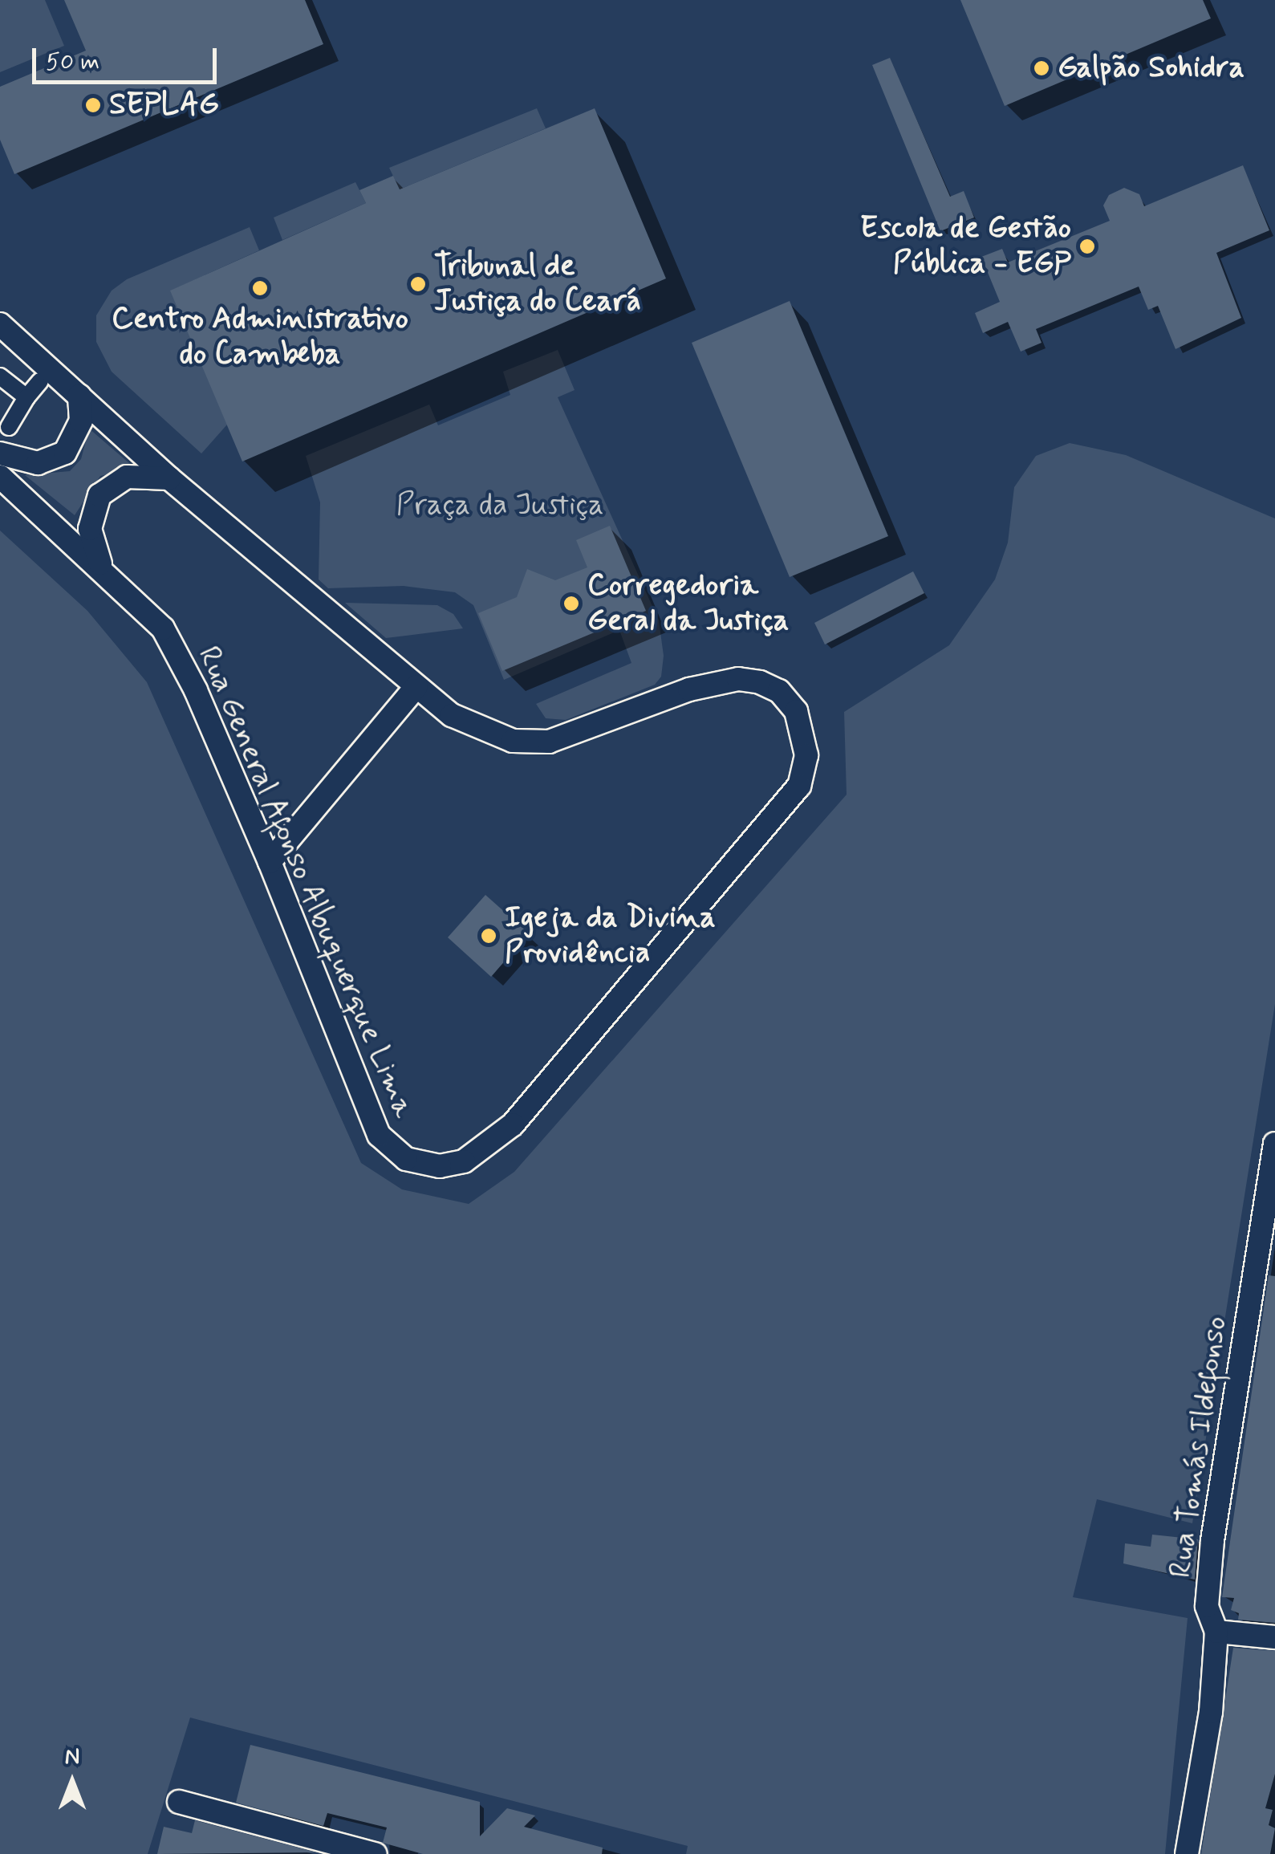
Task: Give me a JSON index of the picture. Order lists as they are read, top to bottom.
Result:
{
  "streets": {
    "street": ["Rua General Afonso Albuquerque Lima", "Rua Tomás Ildefonso"]
  },
  "parks": ["Praça da Justiça"],
  "places": [
    "Galpão Sohidra",
    "SEPLAG",
    "Escola de Gestão Pública - EGP",
    "Tribunal de Justiça do Ceará",
    "Centro Administrativo do Cambeba",
    "Corregedoria Geral da Justiça",
    "Igeja da Divina Providência"
  ],
  "scale_bar": "50 m",
  "north": "top"
}
